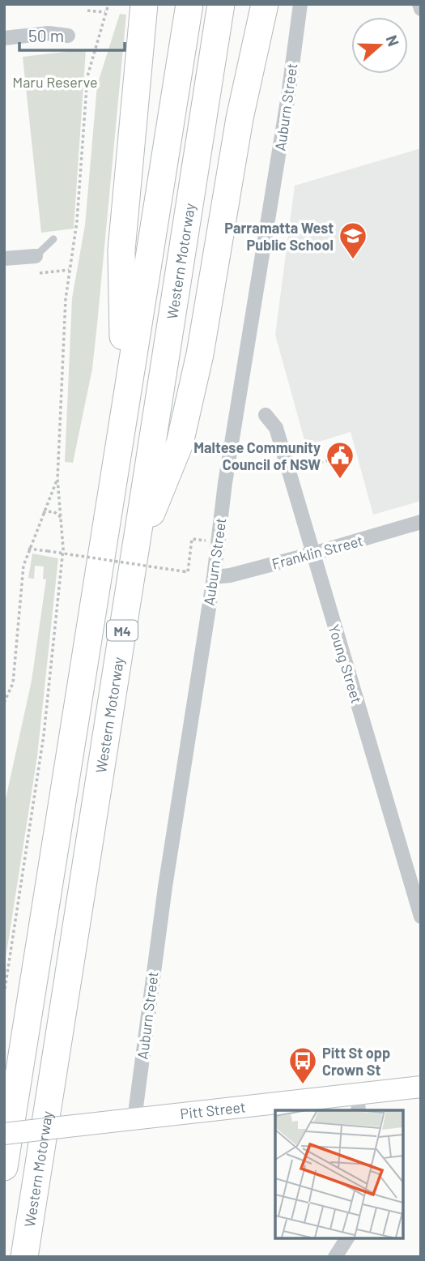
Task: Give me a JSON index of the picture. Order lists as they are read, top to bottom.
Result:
{
  "streets": {
    "highway": ["Western Motorway", "M4"],
    "main road": ["Pitt Street"],
    "street": ["Auburn Street", "Franklin Street", "Young Street"]
  },
  "crossings": [
    ["Auburn Street", "Franklin Street"],
    ["Auburn Street", "Pitt Street"],
    ["Franklin Street", "Young Street"]
  ],
  "parks": ["Maru Reserve"],
  "places": {
    "school or university": ["Parramatta West Public School"],
    "public building": ["Maltese Community Council of NSW"],
    "bus stop": ["Pitt St opp Crown St"]
  },
  "scale_bar": "50 m",
  "north": "right"
}
